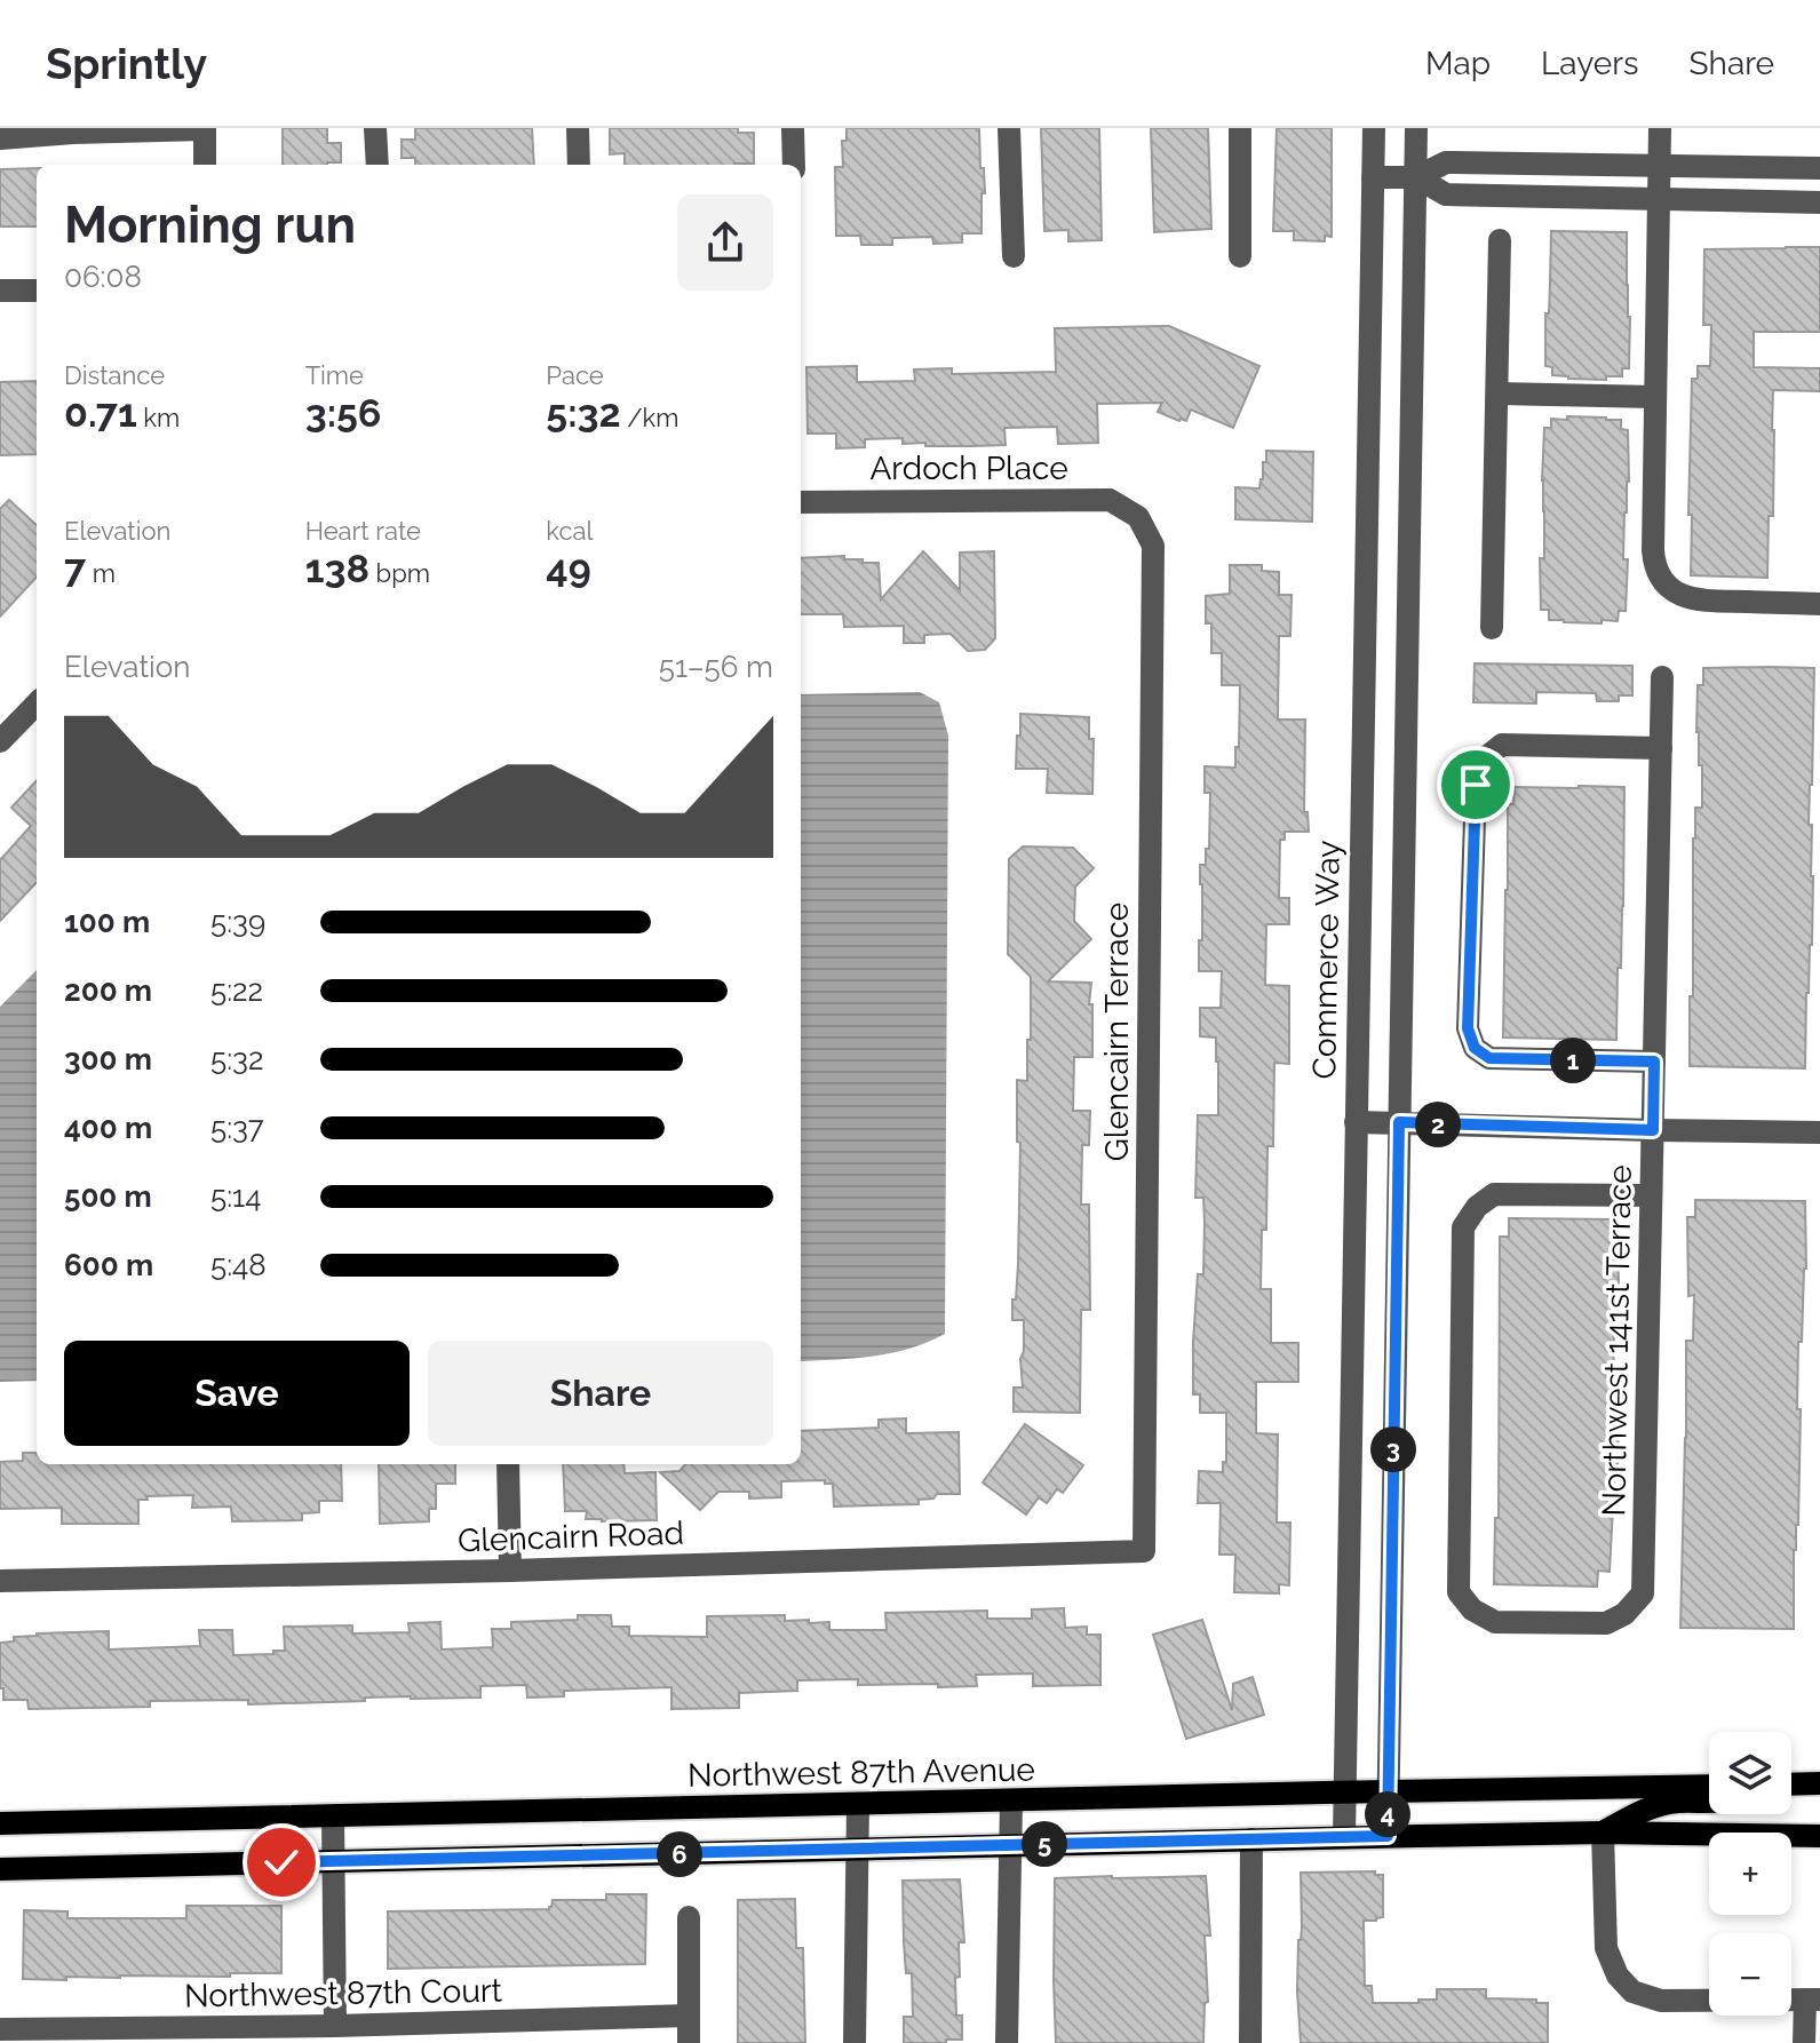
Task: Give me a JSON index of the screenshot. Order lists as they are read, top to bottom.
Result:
{
  "streets": {
    "main road": ["Northwest 87th Avenue"],
    "street": [
      "Ardoch Place",
      "Commerce Way",
      "Glencairn Terrace",
      "Northwest 141st Terrace",
      "Glencairn Road",
      "Northwest 87th Court"
    ]
  },
  "crossings": [
    ["Ardoch Place", "Glencairn Terrace"],
    ["Commerce Way", "Northwest 87th Avenue"],
    ["Glencairn Terrace", "Glencairn Road"]
  ],
  "page": {
    "header": "Sprintly",
    "nav": ["Map", "Layers", "Share"],
    "heading": ["Morning run", "06:08"],
    "stats": [
      ["Distance", "0.71 km"],
      ["Time", "3:56"],
      ["Pace", "5:32 /km"],
      ["Elevation", "7 m"],
      ["Heart rate", "138 bpm"],
      ["kcal", "49"]
    ],
    "chart": ["Elevation", "51–56 m"],
    "list": [
      {
        "name": "100 m",
        "note": "5:39"
      },
      {
        "name": "200 m",
        "note": "5:22"
      },
      {
        "name": "300 m",
        "note": "5:32"
      },
      {
        "name": "400 m",
        "note": "5:37"
      },
      {
        "name": "500 m",
        "note": "5:14"
      },
      {
        "name": "600 m",
        "note": "5:48"
      }
    ],
    "pins": [
      "1",
      "2",
      "3",
      "4",
      "5",
      "6"
    ],
    "buttons": ["Save", "Share"],
    "map_buttons": ["+", "−"]
  }
}
